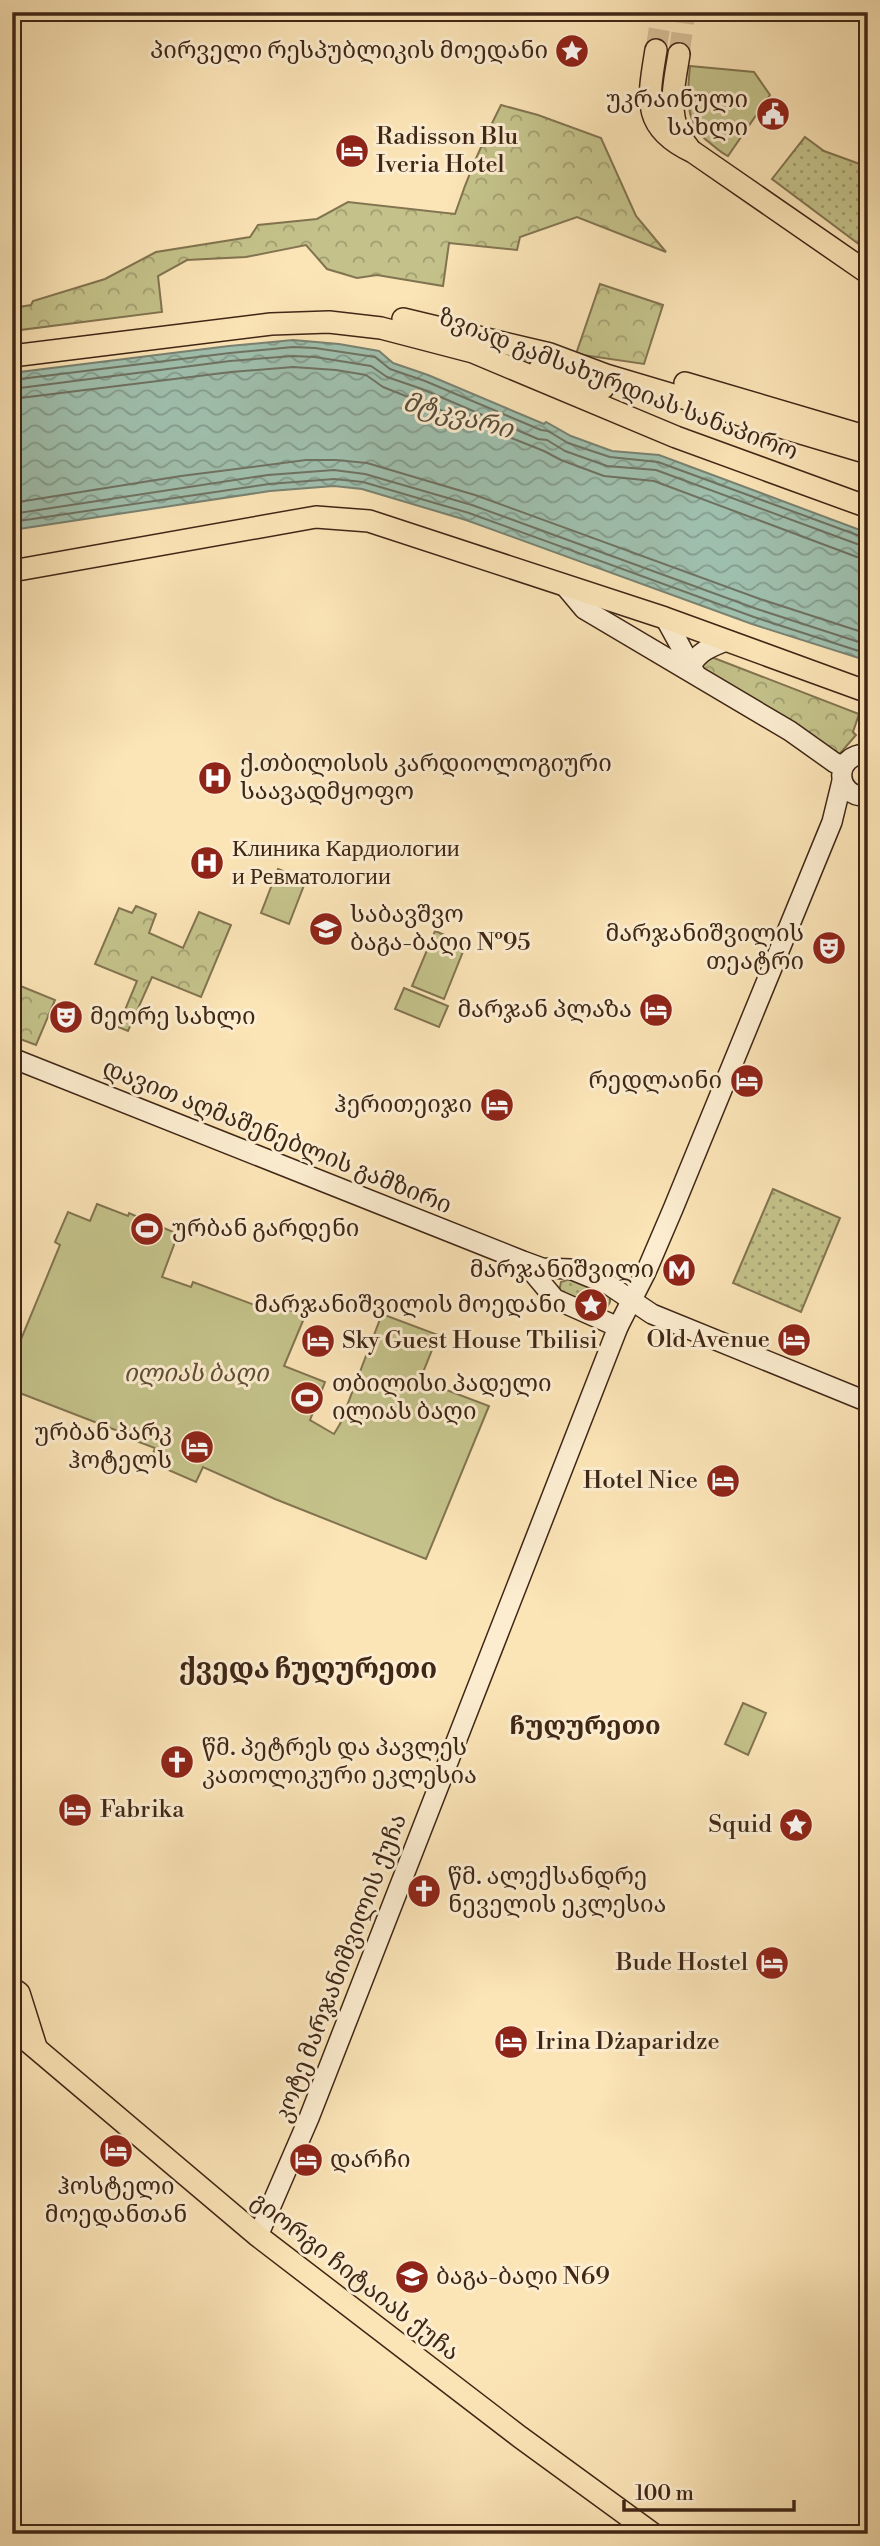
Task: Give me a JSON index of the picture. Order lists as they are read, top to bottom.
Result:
{
  "streets": {
    "main road": [
      "ზვიად გამსახურდიას სანაპირო",
      "დავით აღმაშენებლის გამზირი",
      "კოტე მარჯანიშვილის ქუჩა",
      "გიორგი ჩიტაიას ქუჩა"
    ]
  },
  "crossings": [
    ["კოტე მარჯანიშვილის ქუჩა", "გიორგი ჩიტაიას ქუჩა"]
  ],
  "districts": ["ქვედა ჩუღურეთი", "ჩუღურეთი"],
  "water": ["მტკვარი"],
  "parks": ["ილიას ბაღი"],
  "places": {
    "place": ["პირველი რესპუბლიკის მოედანი", "მარჯანიშვილის მოედანი", "Squid"],
    "public building": ["უკრაინული სახლი"],
    "hotel": [
      "Radisson Blu Iveria Hotel",
      "მარჯან პლაზა",
      "რედლაინი",
      "ჰერითეიჯი",
      "Old Avenue",
      "Sky Guest House Tbilisi",
      "ურბან პარკ ჰოტელს",
      "Hotel Nice",
      "Fabrika",
      "Bude Hostel",
      "Irina Dżaparidze",
      "ჰოსტელი მოედანთან",
      "დარჩი"
    ],
    "hospital": ["ქ.თბილისის კარდიოლოგიური საავადმყოფო", "Клиника Кардиологии и Ревматологии"],
    "school or university": ["საბავშვო ბაგა-ბაღი №95", "ბაგა-ბაღი N69"],
    "theatre": ["მარჯანიშვილის თეატრი", "მეორე სახლი"],
    "sports": ["ურბან გარდენი", "თბილისი პადელი ილიას ბაღი"],
    "metro station": ["მარჯანიშვილი"],
    "church": ["წმ. პეტრეს და პავლეს კათოლიკური ეკლესია", "წმ. ალექსანდრე ნეველის ეკლესია"]
  },
  "scale_bar": "100 m"
}
